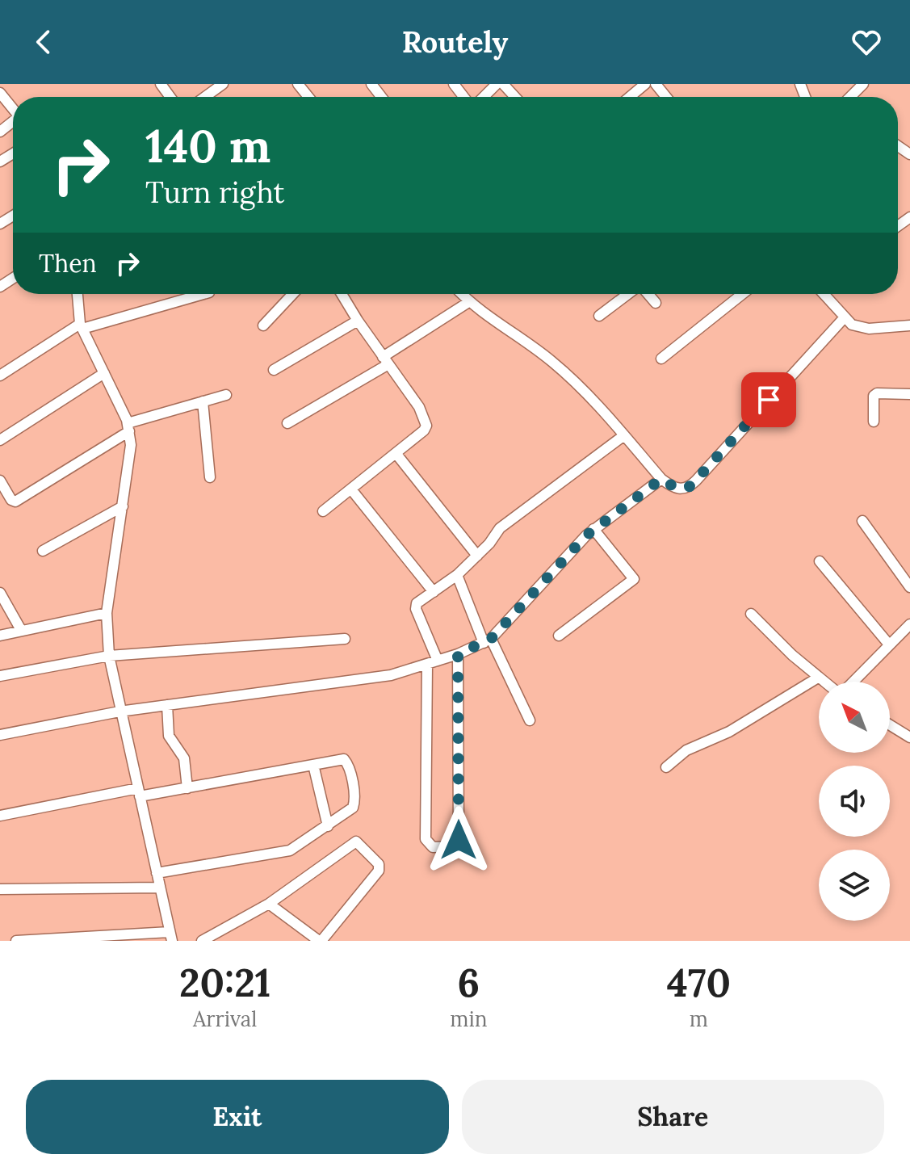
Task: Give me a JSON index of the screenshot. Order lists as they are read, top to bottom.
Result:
{
  "north": "top left",
  "page": {
    "header": "Routely",
    "turn": ["140 m", "Turn right"],
    "then": "Then",
    "eta": [
      "20:21",
      "Arrival",
      "6",
      "min",
      "470",
      "m"
    ],
    "buttons": ["Exit", "Share"]
  }
}
